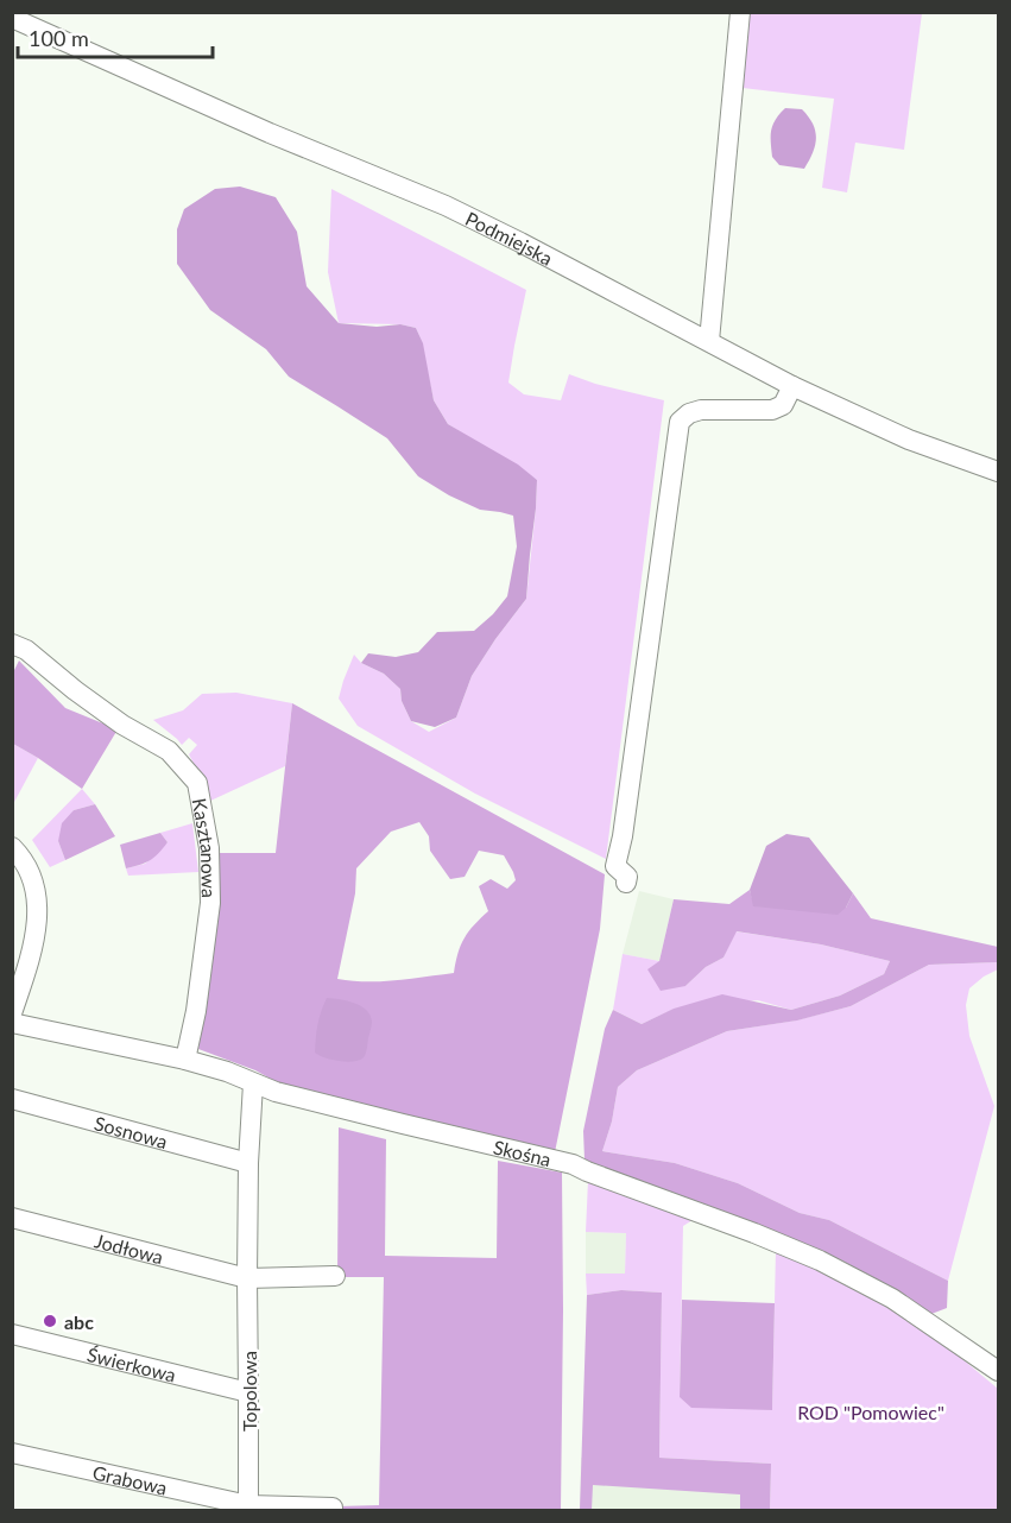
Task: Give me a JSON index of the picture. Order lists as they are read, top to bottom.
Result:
{
  "streets": {
    "street": [
      "Podmiejska",
      "Kasztanowa",
      "Sosnowa",
      "Skośna",
      "Jodłowa",
      "Świerkowa",
      "Topolowa",
      "Grabowa"
    ]
  },
  "crossings": [
    ["Kasztanowa", "Skośna"],
    ["Sosnowa", "Topolowa"],
    ["Skośna", "Topolowa"],
    ["Jodłowa", "Topolowa"],
    ["Świerkowa", "Topolowa"],
    ["Topolowa", "Grabowa"]
  ],
  "parks": ["ROD \"Pomowiec\""],
  "places": ["abc"],
  "scale_bar": "100 m"
}
